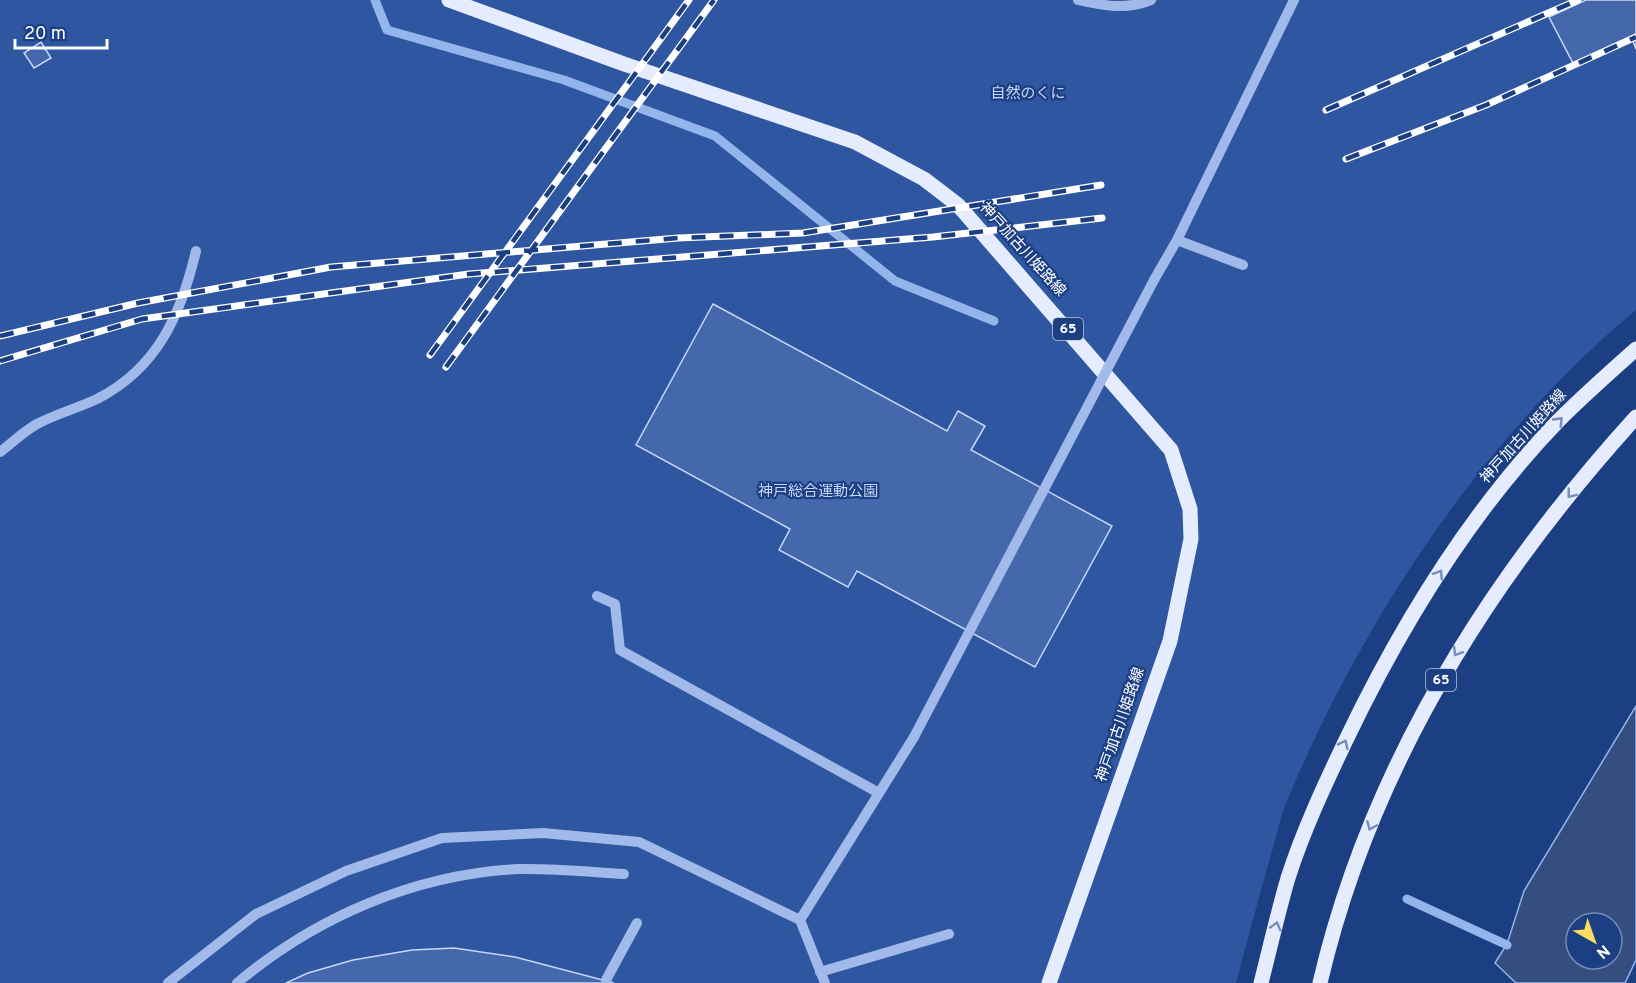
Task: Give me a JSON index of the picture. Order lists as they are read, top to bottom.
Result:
{
  "streets": {
    "main road": ["神戸加古川姫路線", "65"]
  },
  "parks": ["自然のくに", "神戸総合運動公園"],
  "scale_bar": "20 m",
  "north": "bottom right"
}
